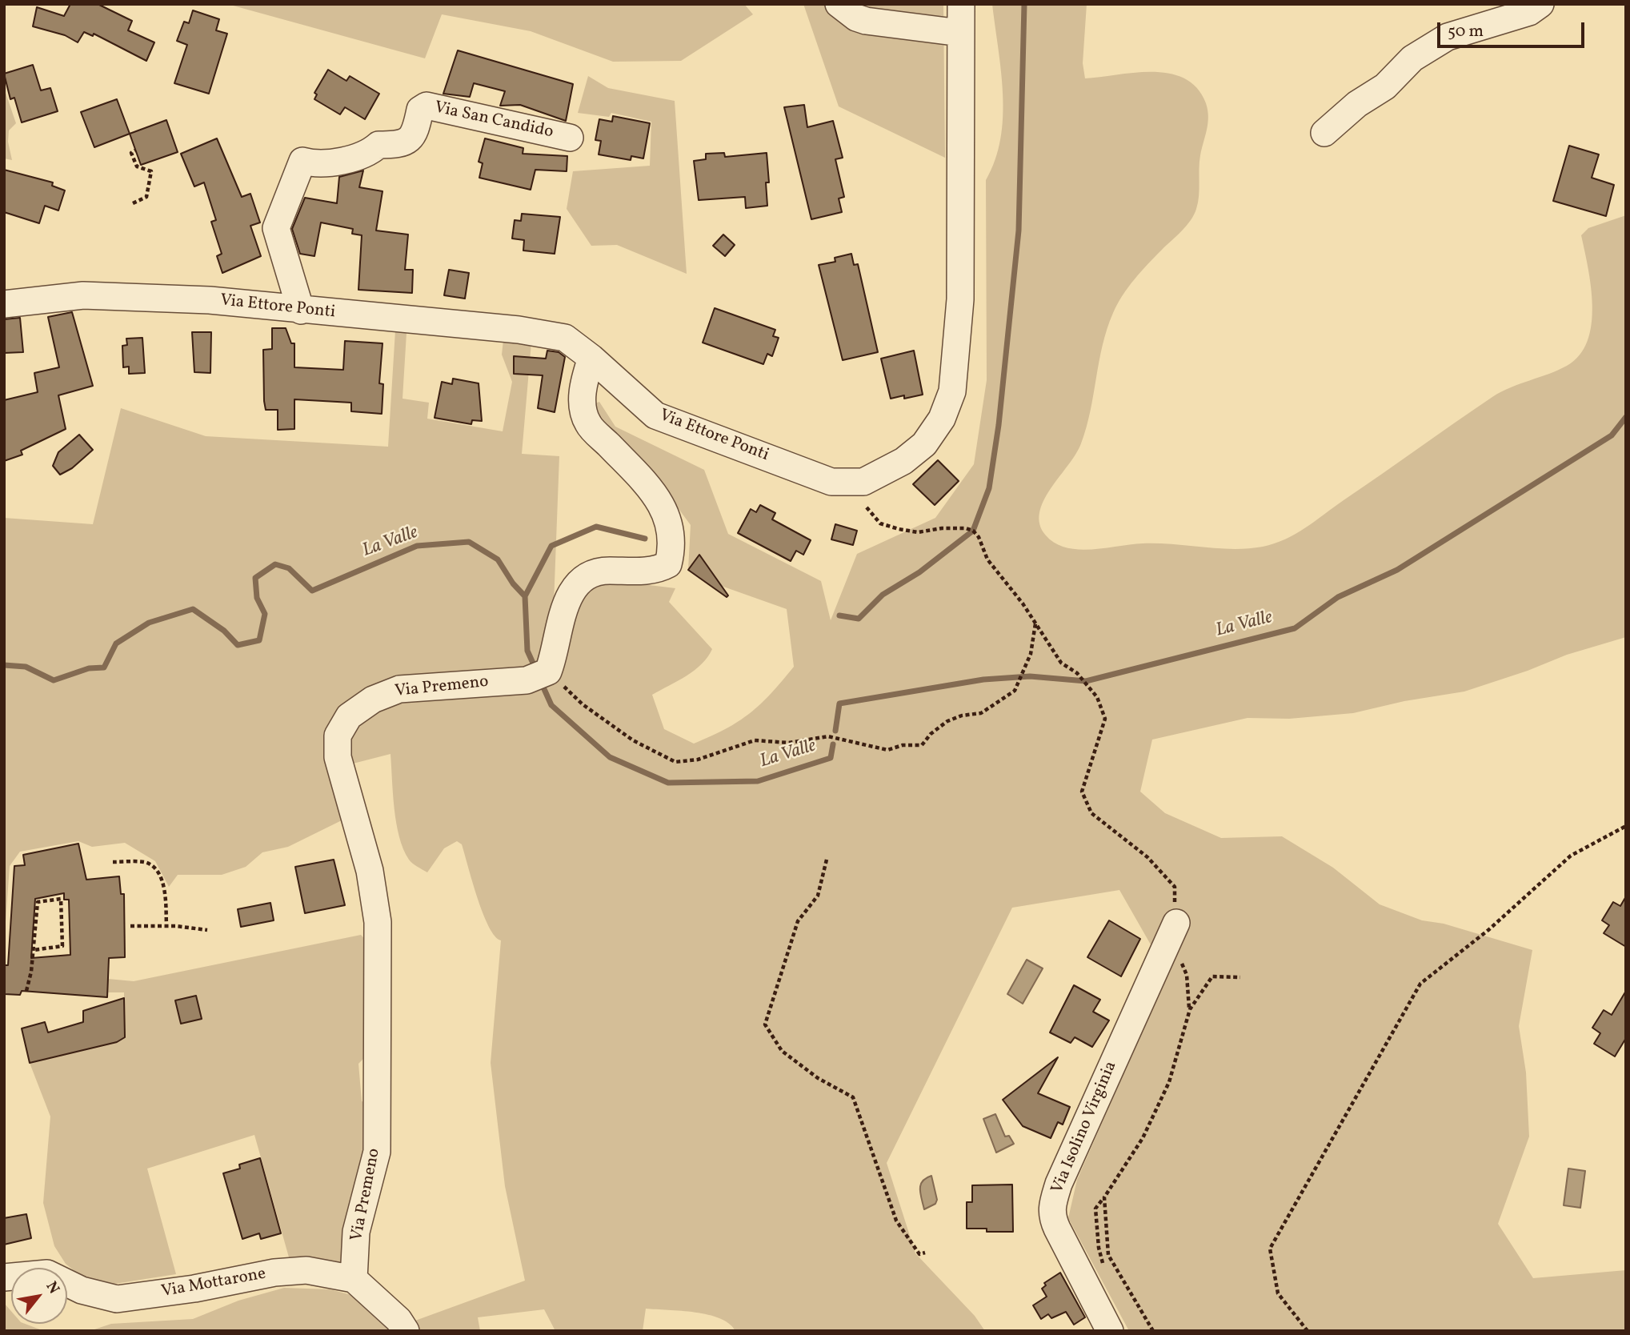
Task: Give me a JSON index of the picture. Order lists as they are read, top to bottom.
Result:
{
  "streets": {
    "street": [
      "Via San Candido",
      "Via Ettore Ponti",
      "Via Premeno",
      "Via Isolino Virginia",
      "Via Mottarone"
    ]
  },
  "crossings": [
    ["Via San Candido", "Via Ettore Ponti"],
    ["Via Premeno", "Via Mottarone"]
  ],
  "water": ["La Valle"],
  "scale_bar": "50 m",
  "north": "top right"
}
